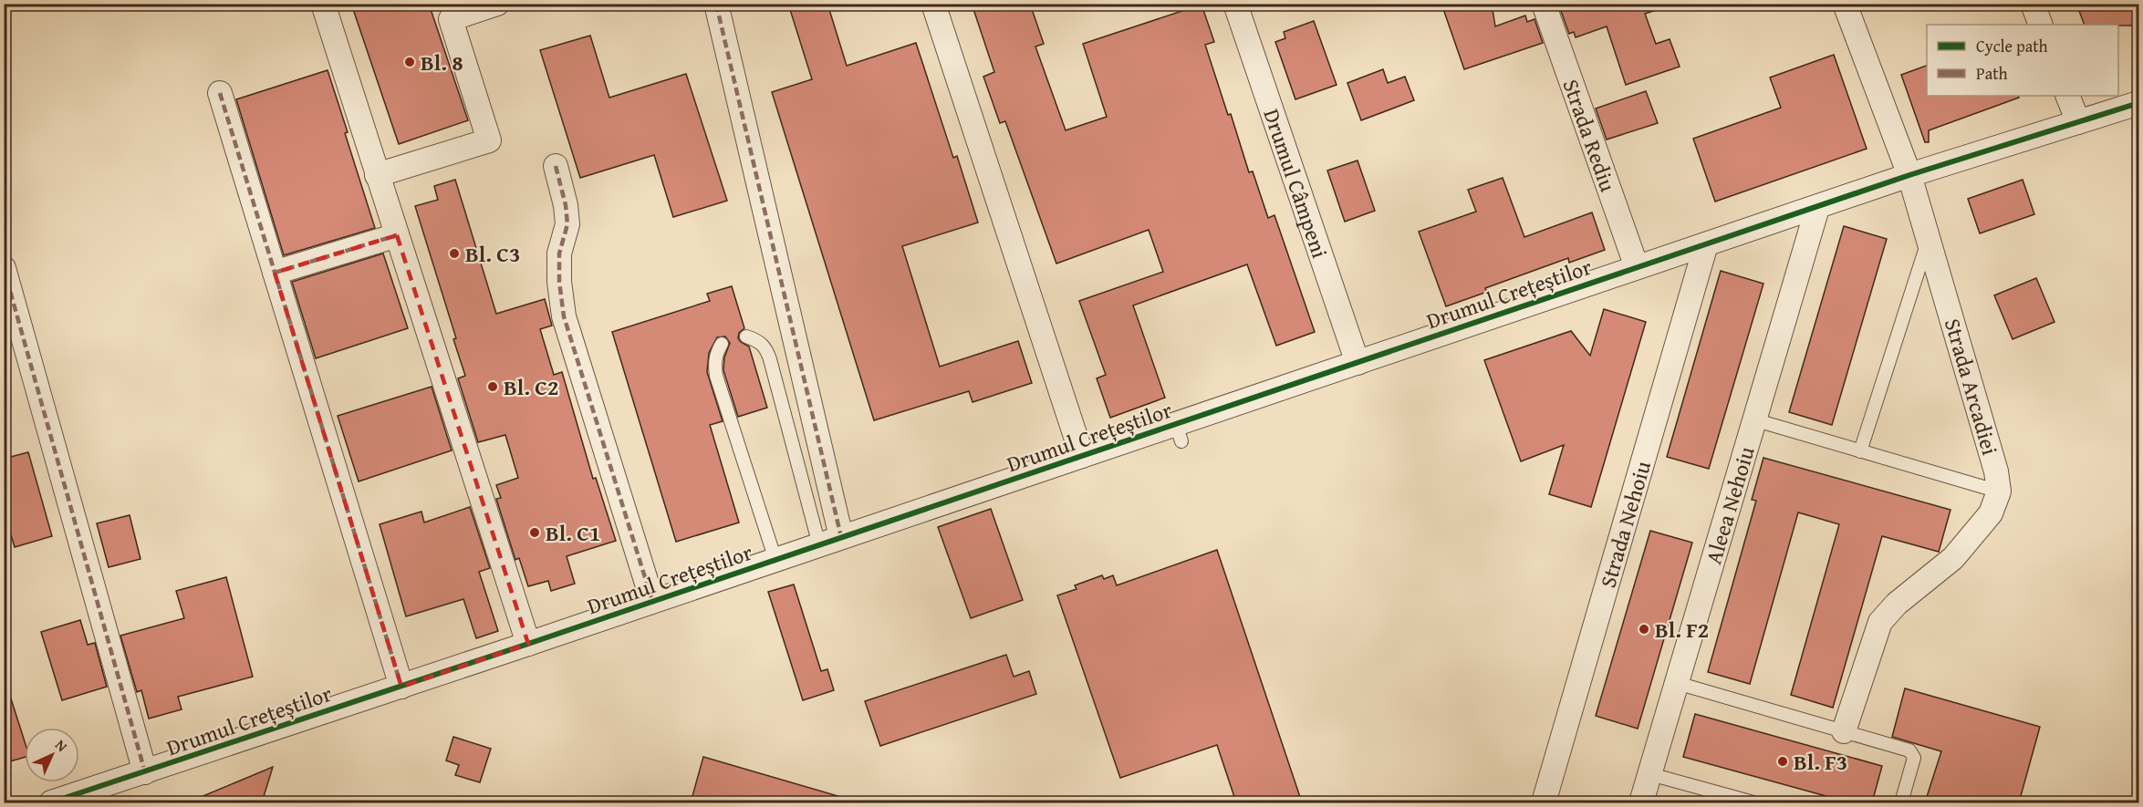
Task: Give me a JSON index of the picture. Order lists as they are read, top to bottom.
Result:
{
  "streets": {
    "street": [
      "Strada Rediu",
      "Drumul Câmpeni",
      "Drumul Crețeștilor",
      "Strada Arcadiei",
      "Aleea Nehoiu",
      "Strada Nehoiu"
    ]
  },
  "crossings": [
    ["Strada Rediu", "Drumul Crețeștilor"],
    ["Drumul Câmpeni", "Drumul Crețeștilor"],
    ["Drumul Crețeștilor", "Strada Arcadiei"],
    ["Drumul Crețeștilor", "Aleea Nehoiu"],
    ["Drumul Crețeștilor", "Strada Nehoiu"]
  ],
  "places": [
    "Bl. 8",
    "Bl. C3",
    "Bl. C2",
    "Bl. C1",
    "Bl. F2",
    "Bl. F3"
  ],
  "legend": ["Cycle path", "Path"],
  "north": "top right"
}
